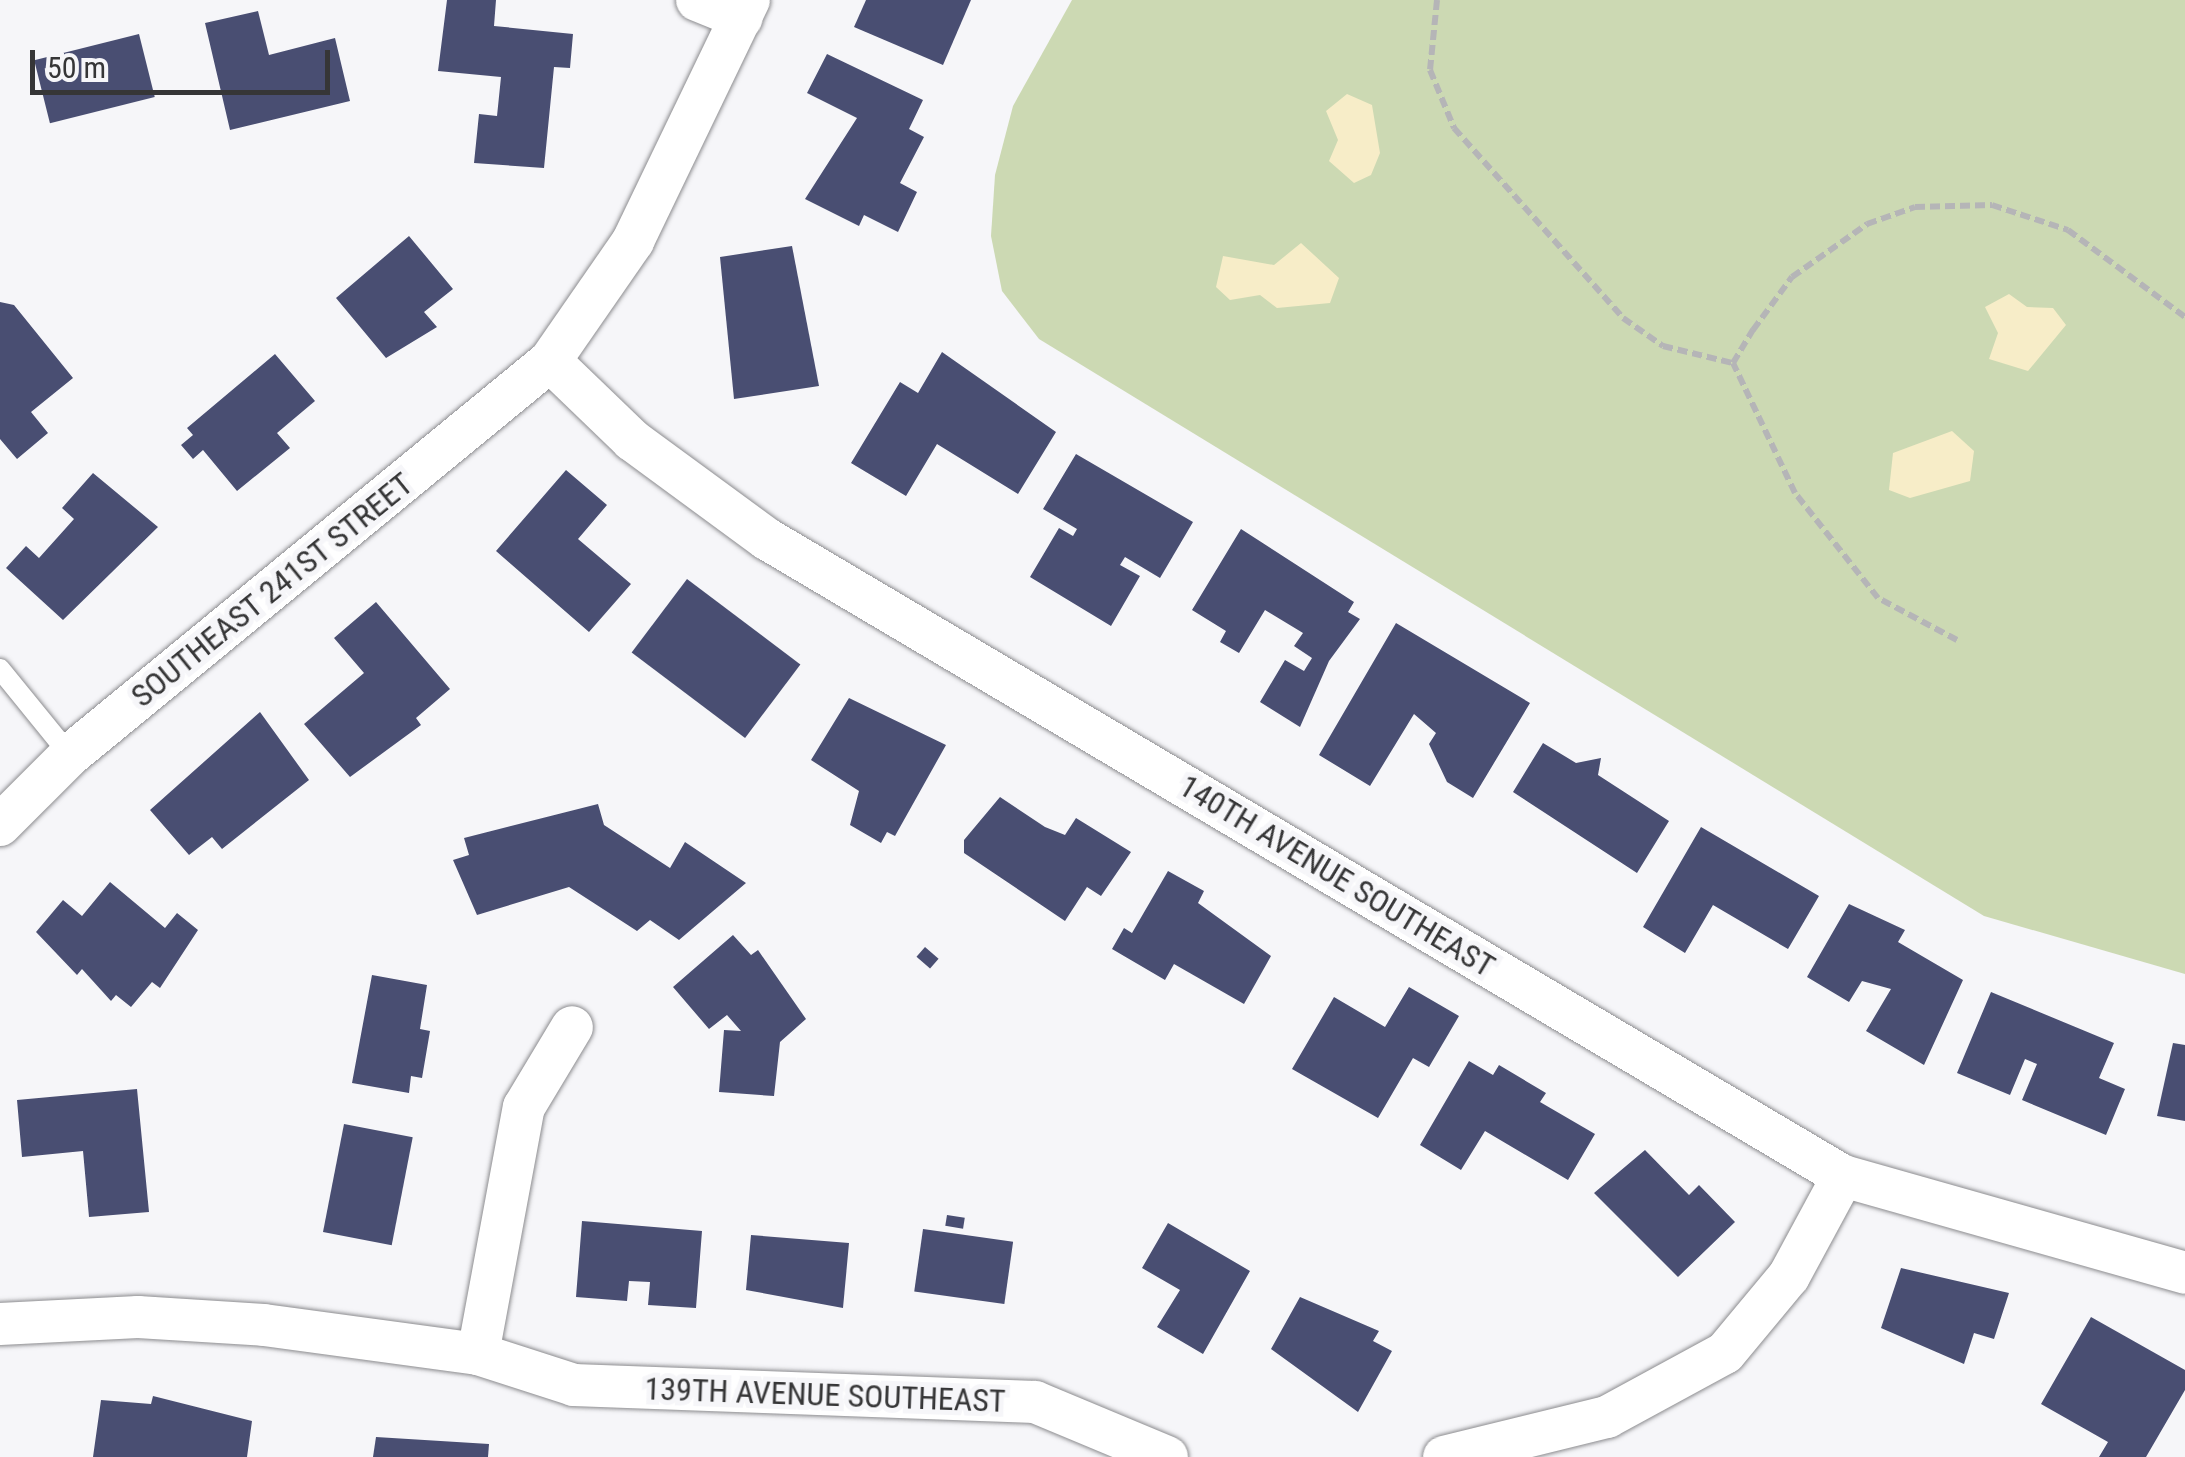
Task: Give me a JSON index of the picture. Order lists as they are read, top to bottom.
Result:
{
  "streets": {
    "street": ["SOUTHEAST 241ST STREET", "140TH AVENUE SOUTHEAST", "139TH AVENUE SOUTHEAST"]
  },
  "crossings": [
    ["SOUTHEAST 241ST STREET", "140TH AVENUE SOUTHEAST"]
  ],
  "scale_bar": "50 m"
}
